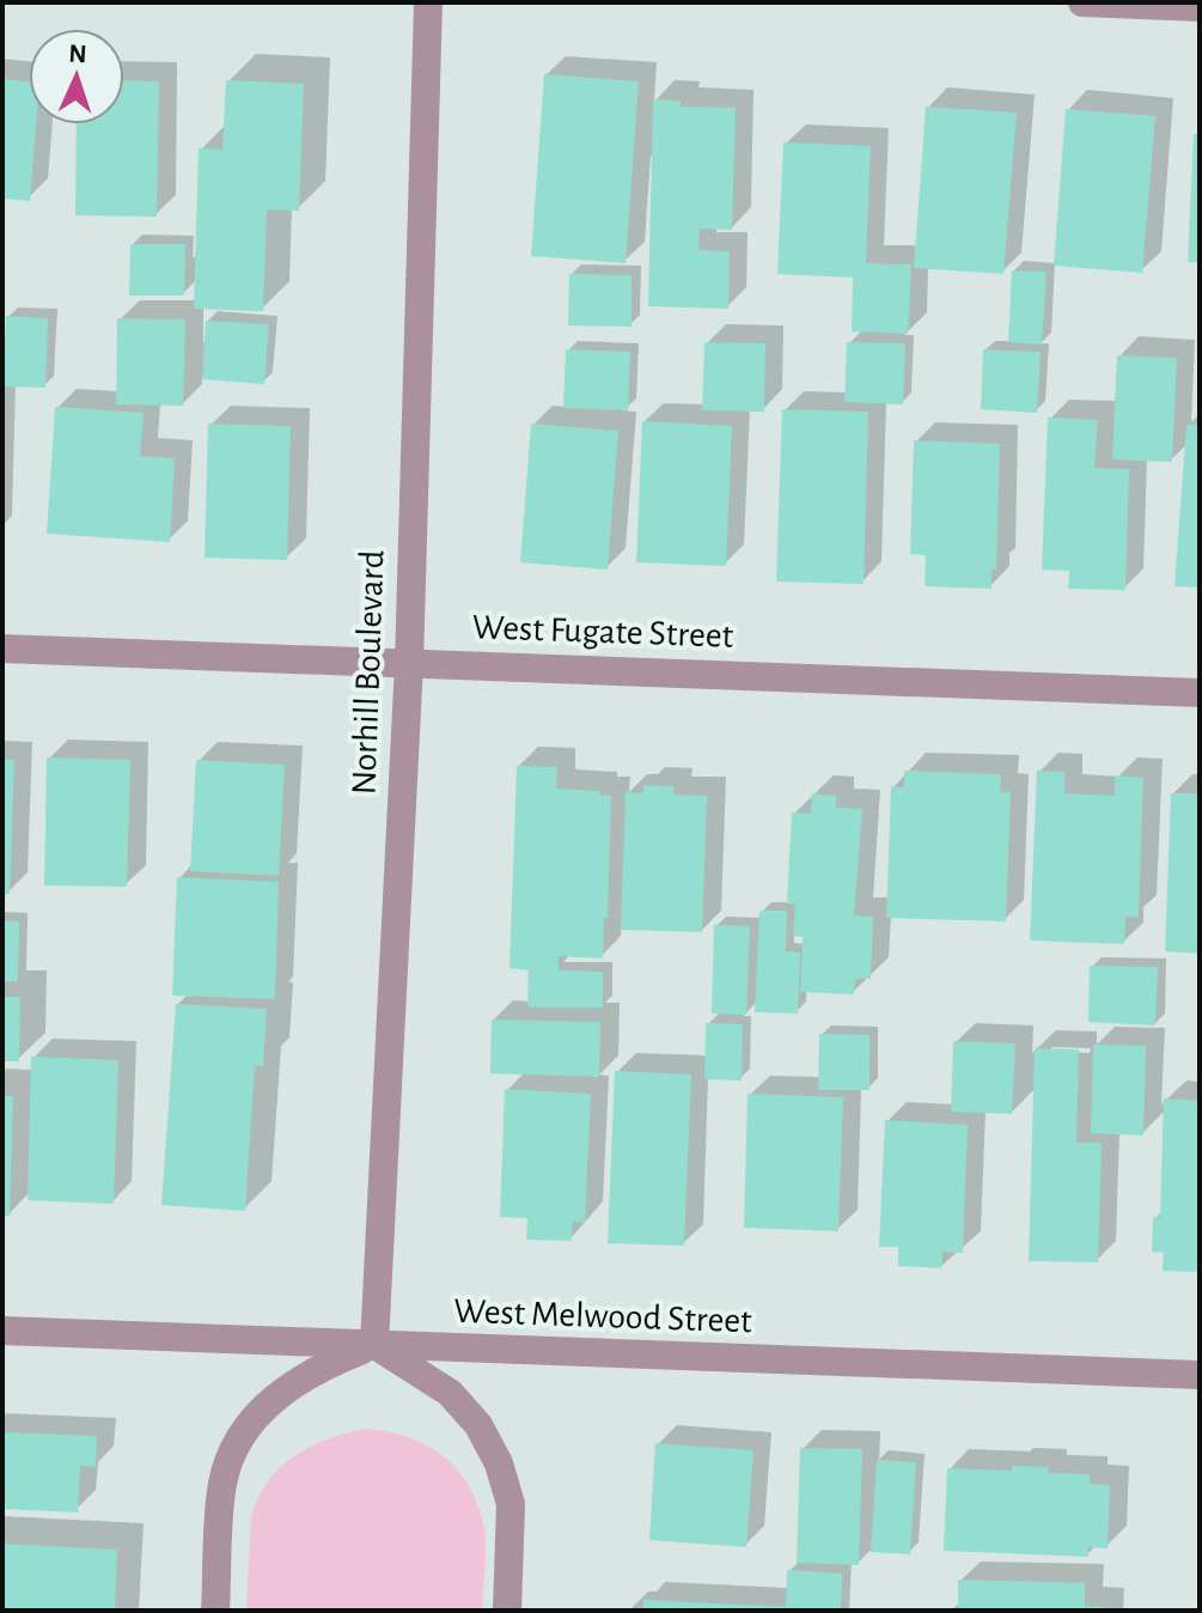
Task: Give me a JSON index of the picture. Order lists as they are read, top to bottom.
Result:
{
  "streets": {
    "street": ["West Fugate Street", "Norhill Boulevard", "West Melwood Street"]
  },
  "crossings": [
    ["West Fugate Street", "Norhill Boulevard"],
    ["Norhill Boulevard", "West Melwood Street"]
  ],
  "north": "top"
}
